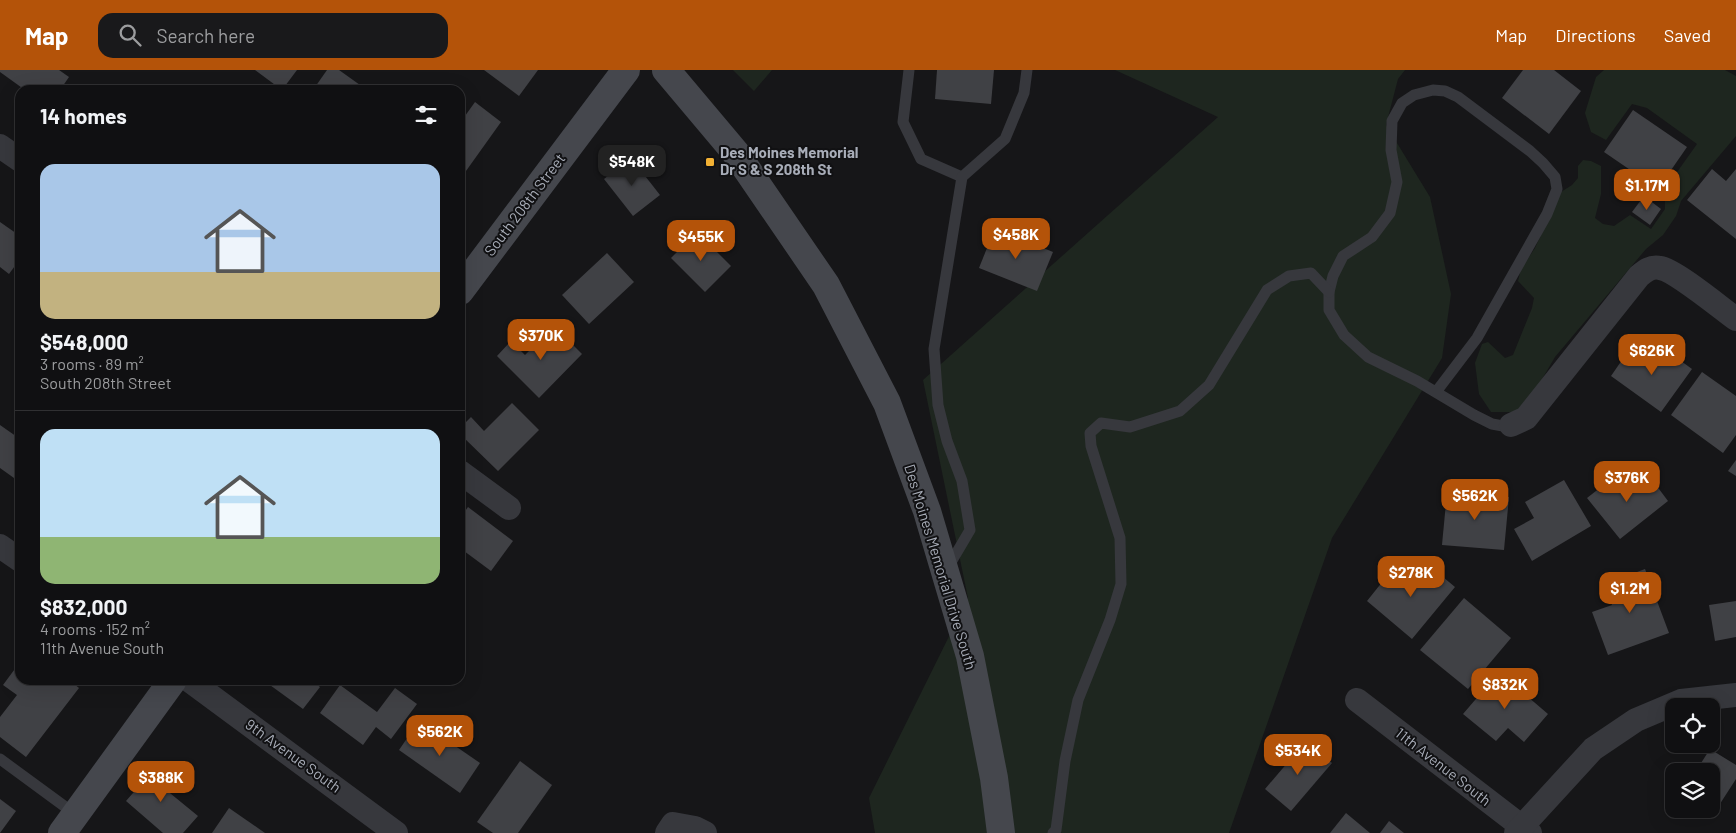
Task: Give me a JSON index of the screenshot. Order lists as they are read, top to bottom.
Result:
{
  "streets": {
    "main road": ["South 208th Street", "Des Moines Memorial Drive South"],
    "street": ["9th Avenue South", "11th Avenue South"]
  },
  "places": {
    "transit": ["Des Moines Memorial Dr S & S 208th St"]
  },
  "page": {
    "header": "Map",
    "search": "Search here",
    "nav": ["Map", "Directions", "Saved"],
    "heading": "14 homes",
    "price": [
      "$548K",
      "$1.17M",
      "$458K",
      "$455K",
      "$370K",
      "$626K",
      "$376K",
      "$562K",
      "$278K",
      "$1.2M",
      "$832K",
      "$562K",
      "$534K",
      "$388K"
    ],
    "list": [
      {
        "name": "$548,000",
        "note": "3 rooms · 89 m² · South 208th Street"
      },
      {
        "name": "$832,000",
        "note": "4 rooms · 152 m² · 11th Avenue South"
      }
    ]
  }
}
